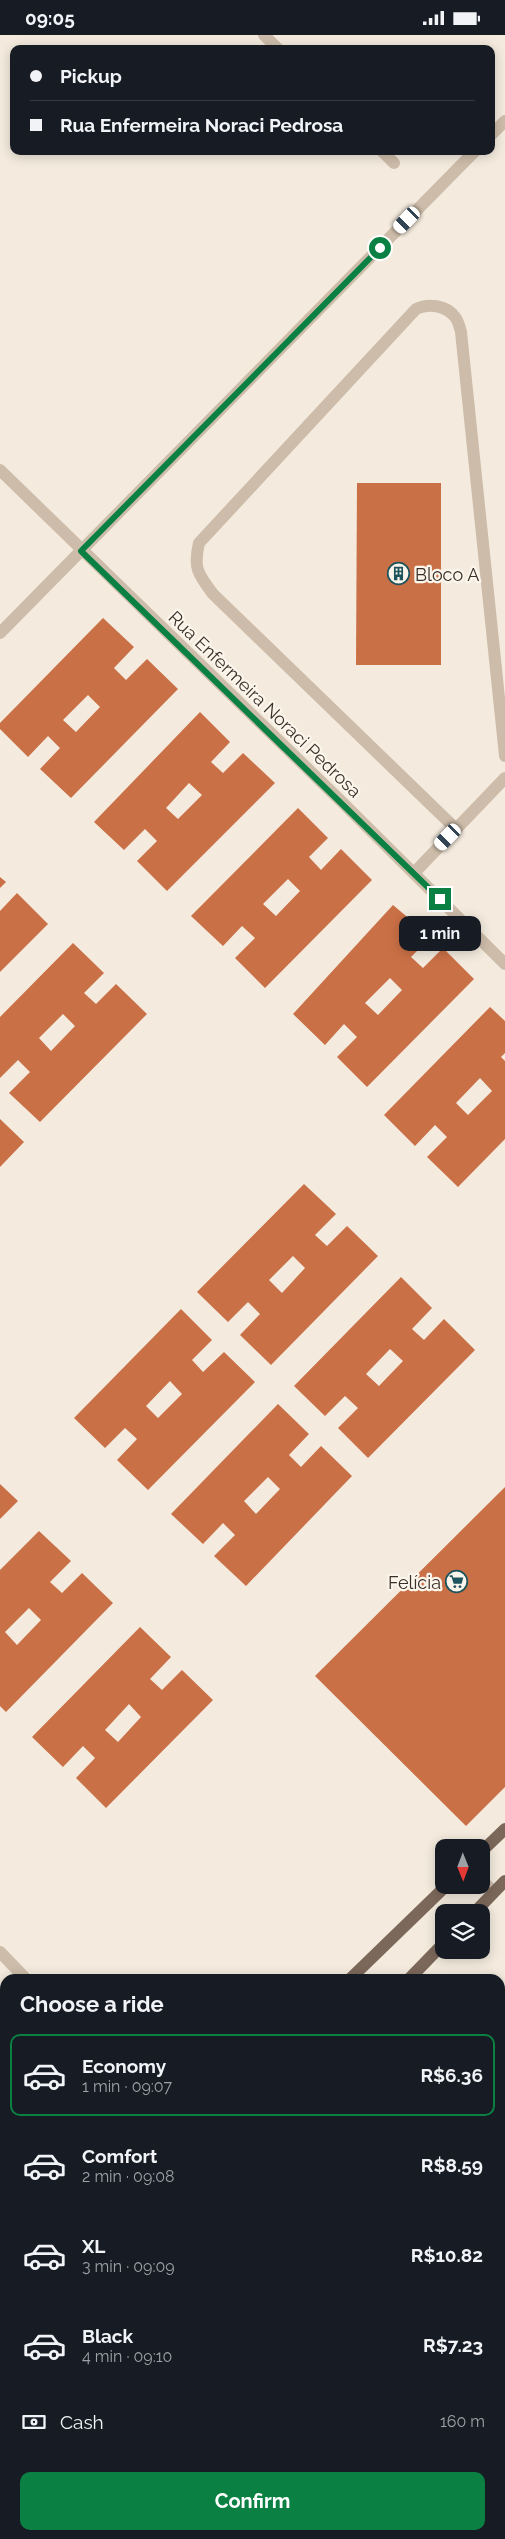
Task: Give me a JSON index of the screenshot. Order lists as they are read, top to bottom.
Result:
{
  "streets": {
    "street": ["Rua Enfermeira Noraci Pedrosa"]
  },
  "places": {
    "building": ["Bloco A"],
    "supermarket": ["Felícia"]
  },
  "north": "bottom",
  "page": {
    "status": "09:05",
    "banner": ["Pickup", "Rua Enfermeira Noraci Pedrosa"],
    "bubble": "1 min",
    "heading": "Choose a ride",
    "list": [
      {
        "name": "Economy",
        "note": "1 min · 09:07",
        "value": "R$6.36"
      },
      {
        "name": "Comfort",
        "note": "2 min · 09:08",
        "value": "R$8.59"
      },
      {
        "name": "XL",
        "note": "3 min · 09:09",
        "value": "R$10.82"
      },
      {
        "name": "Black",
        "note": "4 min · 09:10",
        "value": "R$7.23"
      }
    ],
    "pay": ["Cash", "160 m"],
    "buttons": "Confirm"
  }
}
